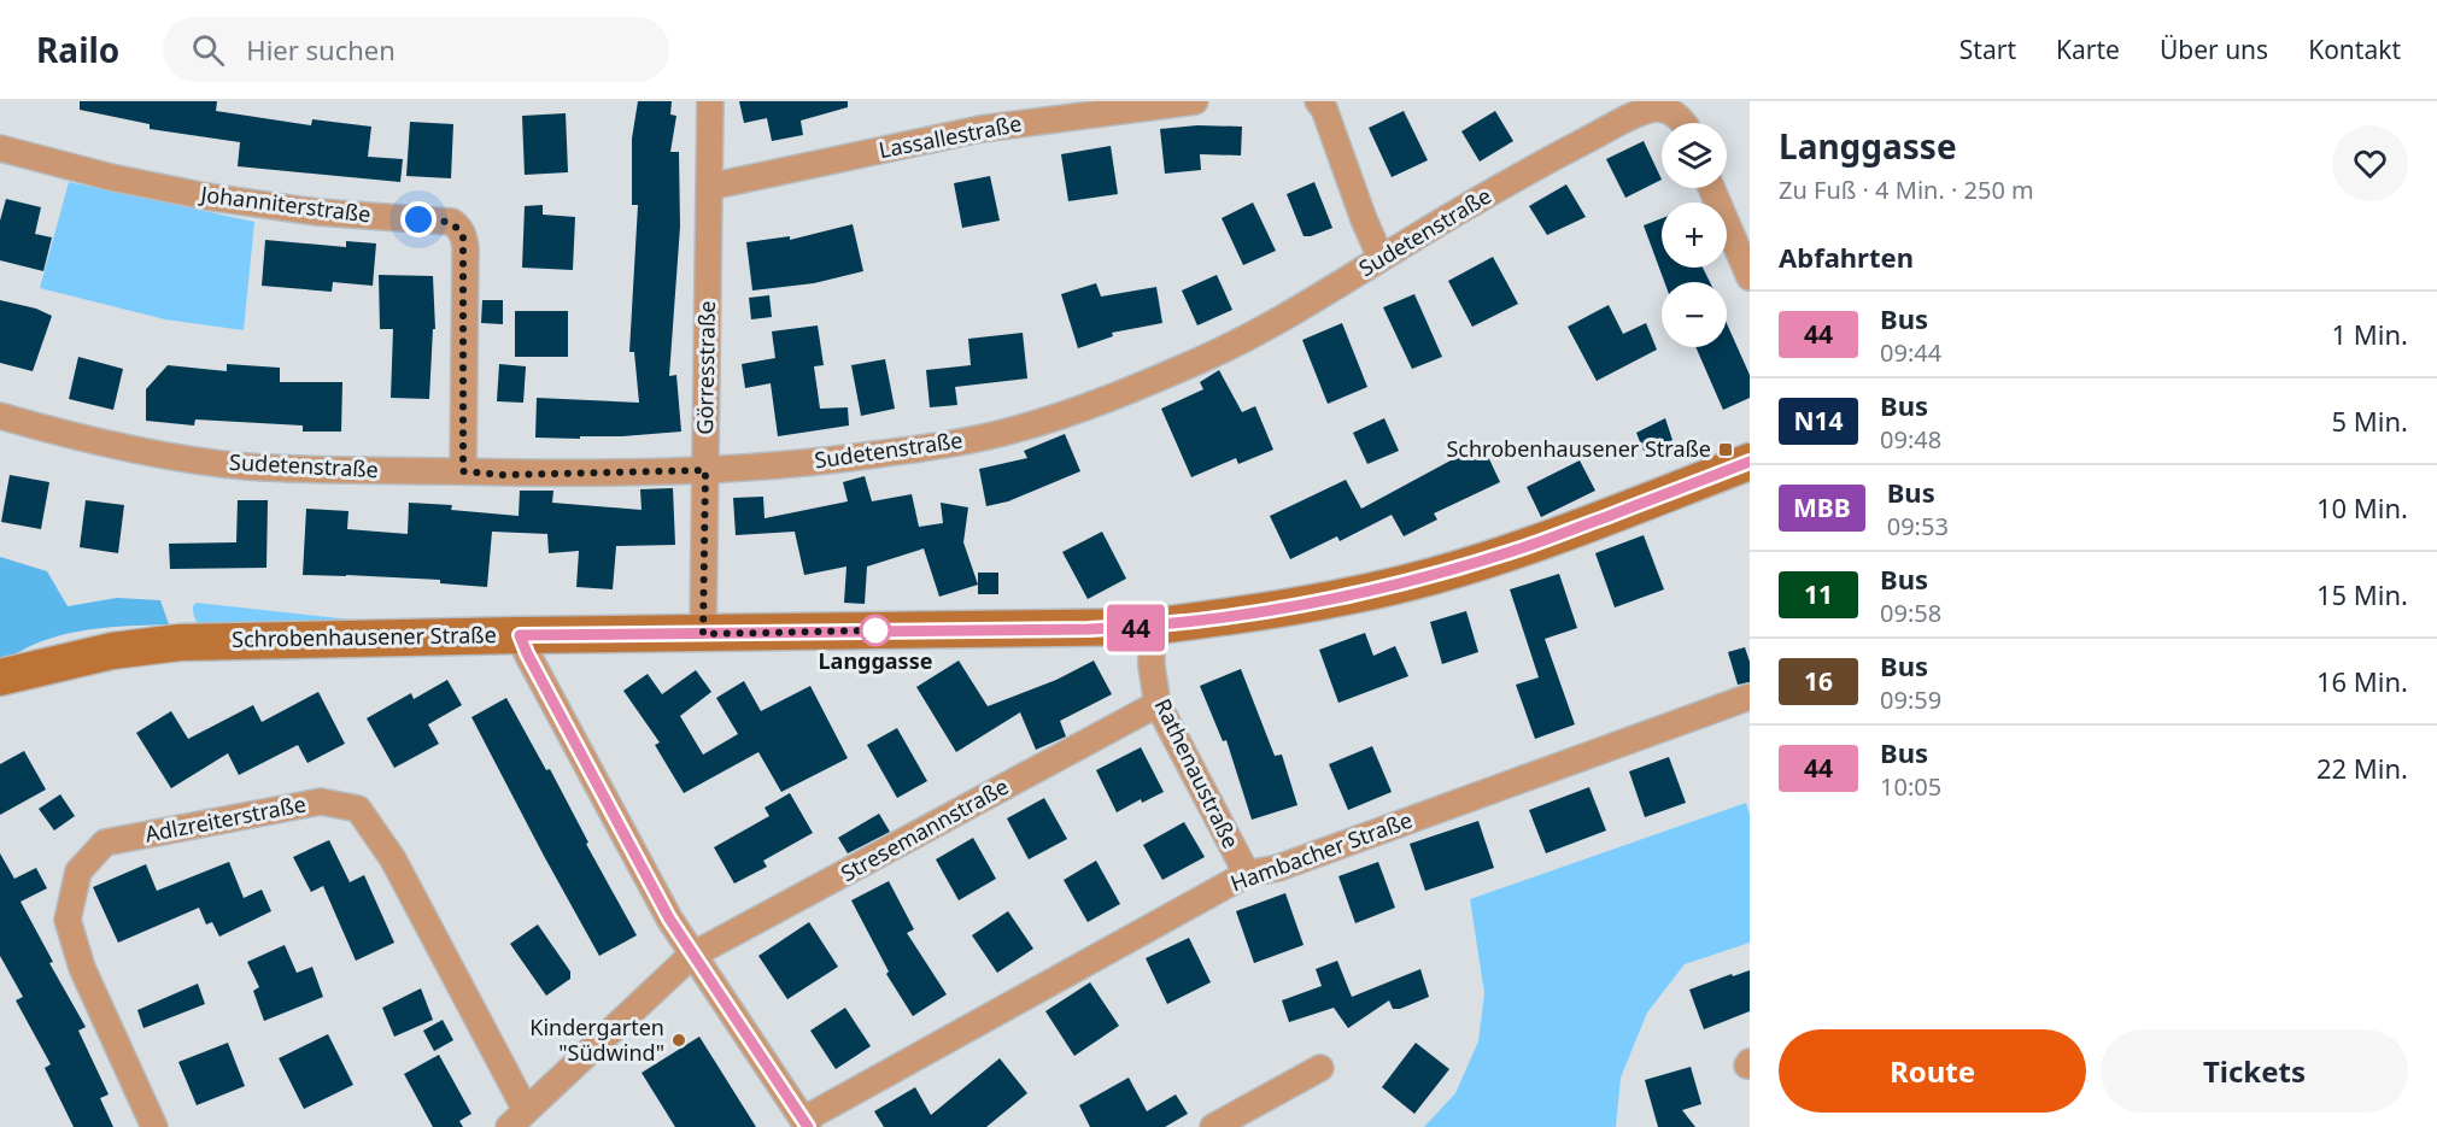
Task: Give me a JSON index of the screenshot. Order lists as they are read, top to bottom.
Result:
{
  "streets": {
    "street": [
      "Lassallestraße",
      "Johanniterstraße",
      "Sudetenstraße",
      "Görresstraße",
      "Schrobenhausener Straße",
      "Rathenaustraße",
      "Adlzreiterstraße",
      "Stresemannstraße",
      "Hambacher Straße"
    ]
  },
  "crossings": [
    ["Lassallestraße", "Görresstraße"],
    ["Johanniterstraße", "Sudetenstraße"],
    ["Sudetenstraße", "Görresstraße"],
    ["Görresstraße", "Schrobenhausener Straße"],
    ["Schrobenhausener Straße", "Rathenaustraße"],
    ["Rathenaustraße", "Stresemannstraße"],
    ["Rathenaustraße", "Hambacher Straße"],
    ["Adlzreiterstraße", "Stresemannstraße"]
  ],
  "places": {
    "transit": ["Schrobenhausener Straße"],
    "other": ["Langgasse", "Kindergarten \"Südwind\""]
  },
  "lines": ["bus line 44"],
  "page": {
    "header": "Railo",
    "search": "Hier suchen",
    "nav": [
      "Start",
      "Karte",
      "Über uns",
      "Kontakt"
    ],
    "on_map": "44",
    "heading": [
      ["Langgasse", "Zu Fuß · 4 Min. · 250 m"],
      "Abfahrten"
    ],
    "map_buttons": ["+", "−"],
    "list": [
      {
        "mark": "44",
        "name": "Bus",
        "note": "09:44",
        "value": "1 Min."
      },
      {
        "mark": "N14",
        "name": "Bus",
        "note": "09:48",
        "value": "5 Min."
      },
      {
        "mark": "MBB",
        "name": "Bus",
        "note": "09:53",
        "value": "10 Min."
      },
      {
        "mark": "11",
        "name": "Bus",
        "note": "09:58",
        "value": "15 Min."
      },
      {
        "mark": "16",
        "name": "Bus",
        "note": "09:59",
        "value": "16 Min."
      },
      {
        "mark": "44",
        "name": "Bus",
        "note": "10:05",
        "value": "22 Min."
      }
    ],
    "buttons": ["Route", "Tickets"]
  }
}
